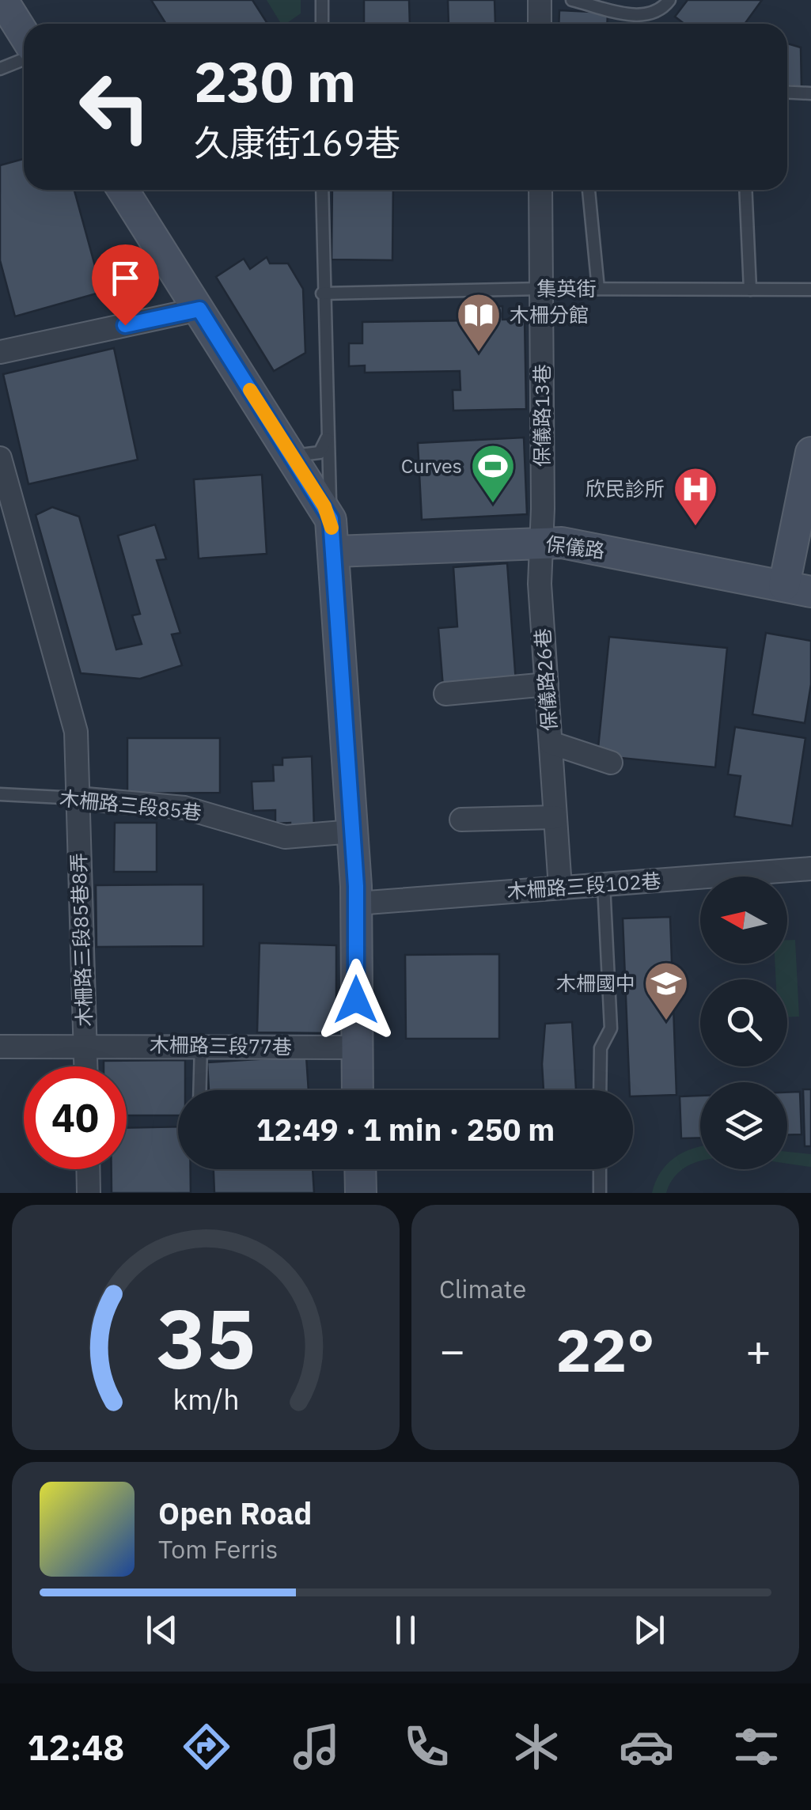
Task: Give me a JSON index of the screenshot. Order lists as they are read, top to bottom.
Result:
{
  "streets": {
    "street": [
      "保儀路13巷",
      "保儀路",
      "保儀路26巷",
      "木柵路三段85巷",
      "木柵路三段102巷",
      "木柵路三段85巷8弄",
      "木柵路三段77巷"
    ],
    "lane": ["集英街"]
  },
  "crossings": [
    ["集英街", "保儀路13巷"],
    ["保儀路13巷", "保儀路"],
    ["保儀路13巷", "保儀路26巷"],
    ["保儀路", "保儀路26巷"],
    ["保儀路26巷", "木柵路三段102巷"],
    ["木柵路三段85巷", "木柵路三段85巷8弄"],
    ["木柵路三段85巷8弄", "木柵路三段77巷"]
  ],
  "places": {
    "library": ["木柵分館"],
    "sports": ["Curves"],
    "hospital": ["欣民診所"],
    "school or university": ["木柵國中"]
  },
  "north": "left",
  "page": {
    "turn": ["230 m", "久康街169巷"],
    "limit": "40",
    "trip": "12:49 · 1 min · 250 m",
    "tile": "Climate",
    "heat": ["−", "22°", "+"],
    "song": ["Open Road", "Tom Ferris"],
    "tabs": "12:48",
    "gauge": ["35", "km/h"]
  }
}
